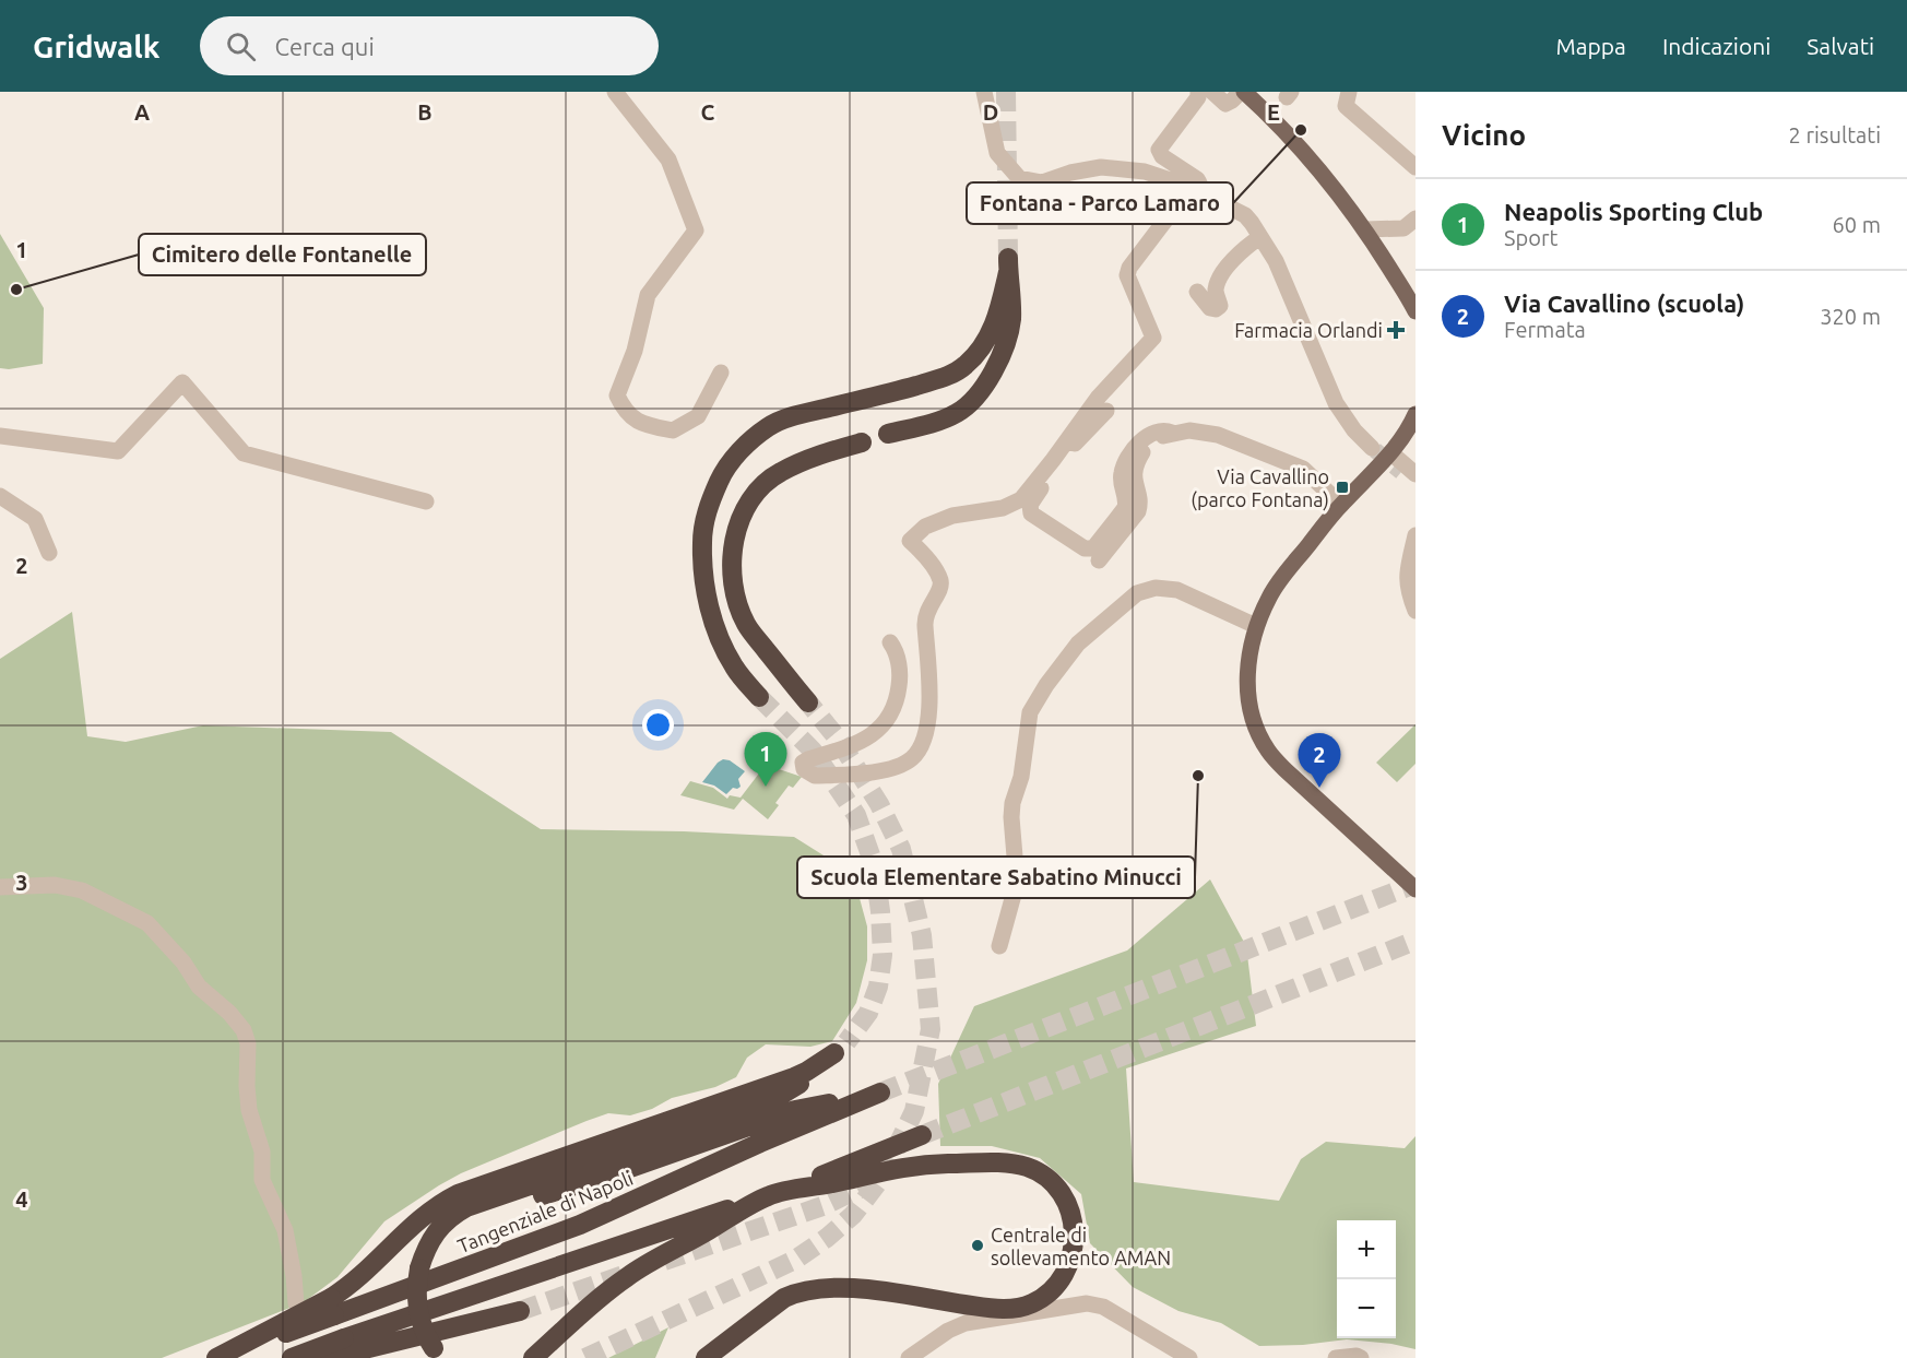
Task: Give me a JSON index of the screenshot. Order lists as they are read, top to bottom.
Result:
{
  "streets": {
    "highway": ["Tangenziale di Napoli"]
  },
  "places": {
    "other": [
      "Fontana - Parco Lamaro",
      "Cimitero delle Fontanelle",
      "Scuola Elementare Sabatino Minucci",
      "Centrale di sollevamento AMAN"
    ],
    "health": ["Farmacia Orlandi"],
    "transit": ["Via Cavallino (parco Fontana)"]
  },
  "page": {
    "header": "Gridwalk",
    "search": "Cerca qui",
    "nav": ["Mappa", "Indicazioni", "Salvati"],
    "heading": ["Vicino", "2 risultati"],
    "list": [
      {
        "mark": "1",
        "name": "Neapolis Sporting Club",
        "note": "Sport",
        "value": "60 m"
      },
      {
        "mark": "2",
        "name": "Via Cavallino (scuola)",
        "note": "Fermata",
        "value": "320 m"
      }
    ],
    "pins": ["1", "2"],
    "map_buttons": ["+", "−"]
  },
  "grid": {
    "columns": [
      "A",
      "B",
      "C",
      "D",
      "E"
    ],
    "rows": [
      "1",
      "2",
      "3",
      "4"
    ]
  }
}
